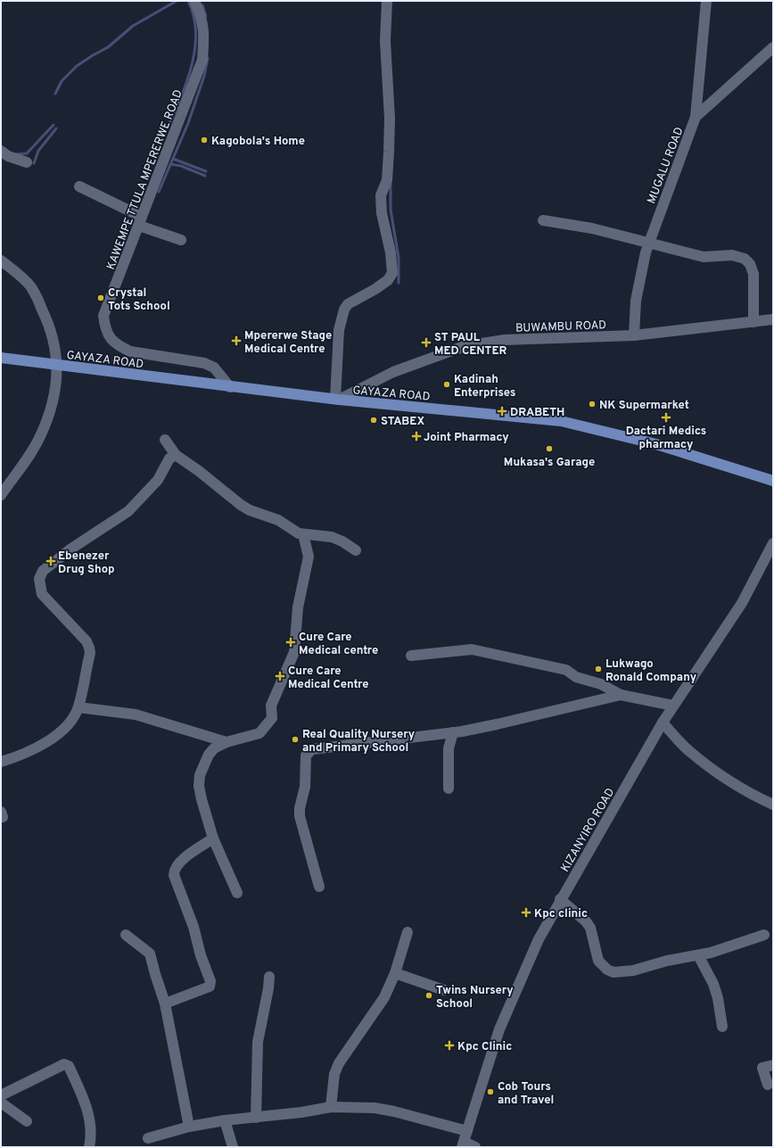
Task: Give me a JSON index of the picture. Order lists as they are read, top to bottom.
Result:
{
  "streets": {
    "main road": ["GAYAZA ROAD"],
    "street": [
      "MUGALU ROAD",
      "KAWEMPE TTULA MPERERWE ROAD",
      "BUWAMBU ROAD",
      "KIZANYIRO ROAD"
    ]
  },
  "crossings": [
    ["MUGALU ROAD", "BUWAMBU ROAD"],
    ["KAWEMPE TTULA MPERERWE ROAD", "GAYAZA ROAD"],
    ["BUWAMBU ROAD", "GAYAZA ROAD"]
  ],
  "places": {
    "other": [
      "Kagobola's Home",
      "Crystal Tots School",
      "Kadinah Enterprises",
      "NK Supermarket",
      "STABEX",
      "Mukasa's Garage",
      "Lukwago Ronald Company",
      "Real Quality Nursery and Primary School",
      "Twins Nursery School",
      "Cob Tours and Travel"
    ],
    "health": [
      "Mpererwe Stage Medical Centre",
      "ST PAUL MED CENTER",
      "DRABETH",
      "Dactari Medics pharmacy",
      "Joint Pharmacy",
      "Ebenezer Drug Shop",
      "Cure Care Medical centre",
      "Cure Care Medical Centre",
      "Kpc clinic",
      "Kpc Clinic"
    ]
  }
}
